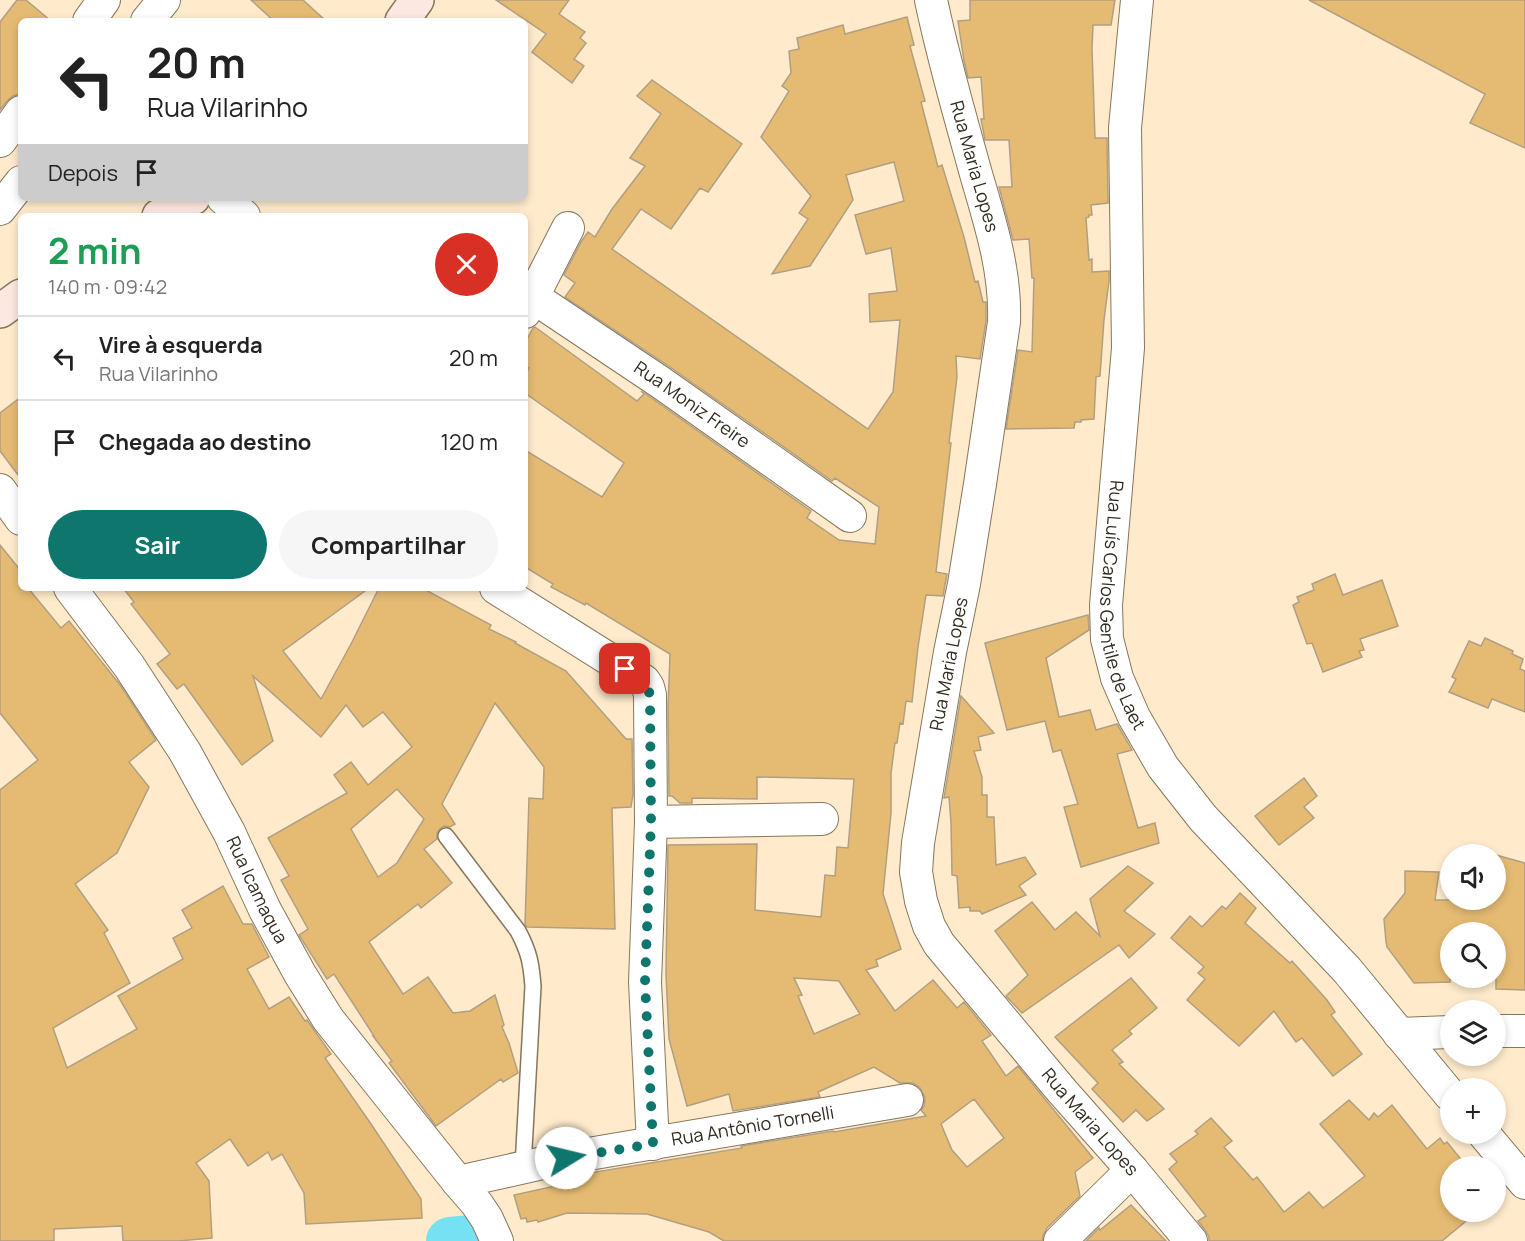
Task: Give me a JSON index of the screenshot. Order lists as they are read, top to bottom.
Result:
{
  "streets": {
    "street": [
      "Rua Maria Lopes",
      "Rua Moniz Freire",
      "Rua Luís Carlos Gentile de Laet",
      "Rua Icamaqua",
      "Rua Antônio Tornelli"
    ]
  },
  "crossings": [
    ["Rua Icamaqua", "Rua Antônio Tornelli"]
  ],
  "page": {
    "turn": ["20 m", "Rua Vilarinho"],
    "then": "Depois",
    "heading": ["2 min", "140 m · 09:42"],
    "list": [
      {
        "name": "Vire à esquerda",
        "note": "Rua Vilarinho",
        "value": "20 m"
      },
      {
        "name": "Chegada ao destino",
        "value": "120 m"
      }
    ],
    "buttons": ["Sair", "Compartilhar"],
    "map_buttons": ["+", "−"]
  }
}
